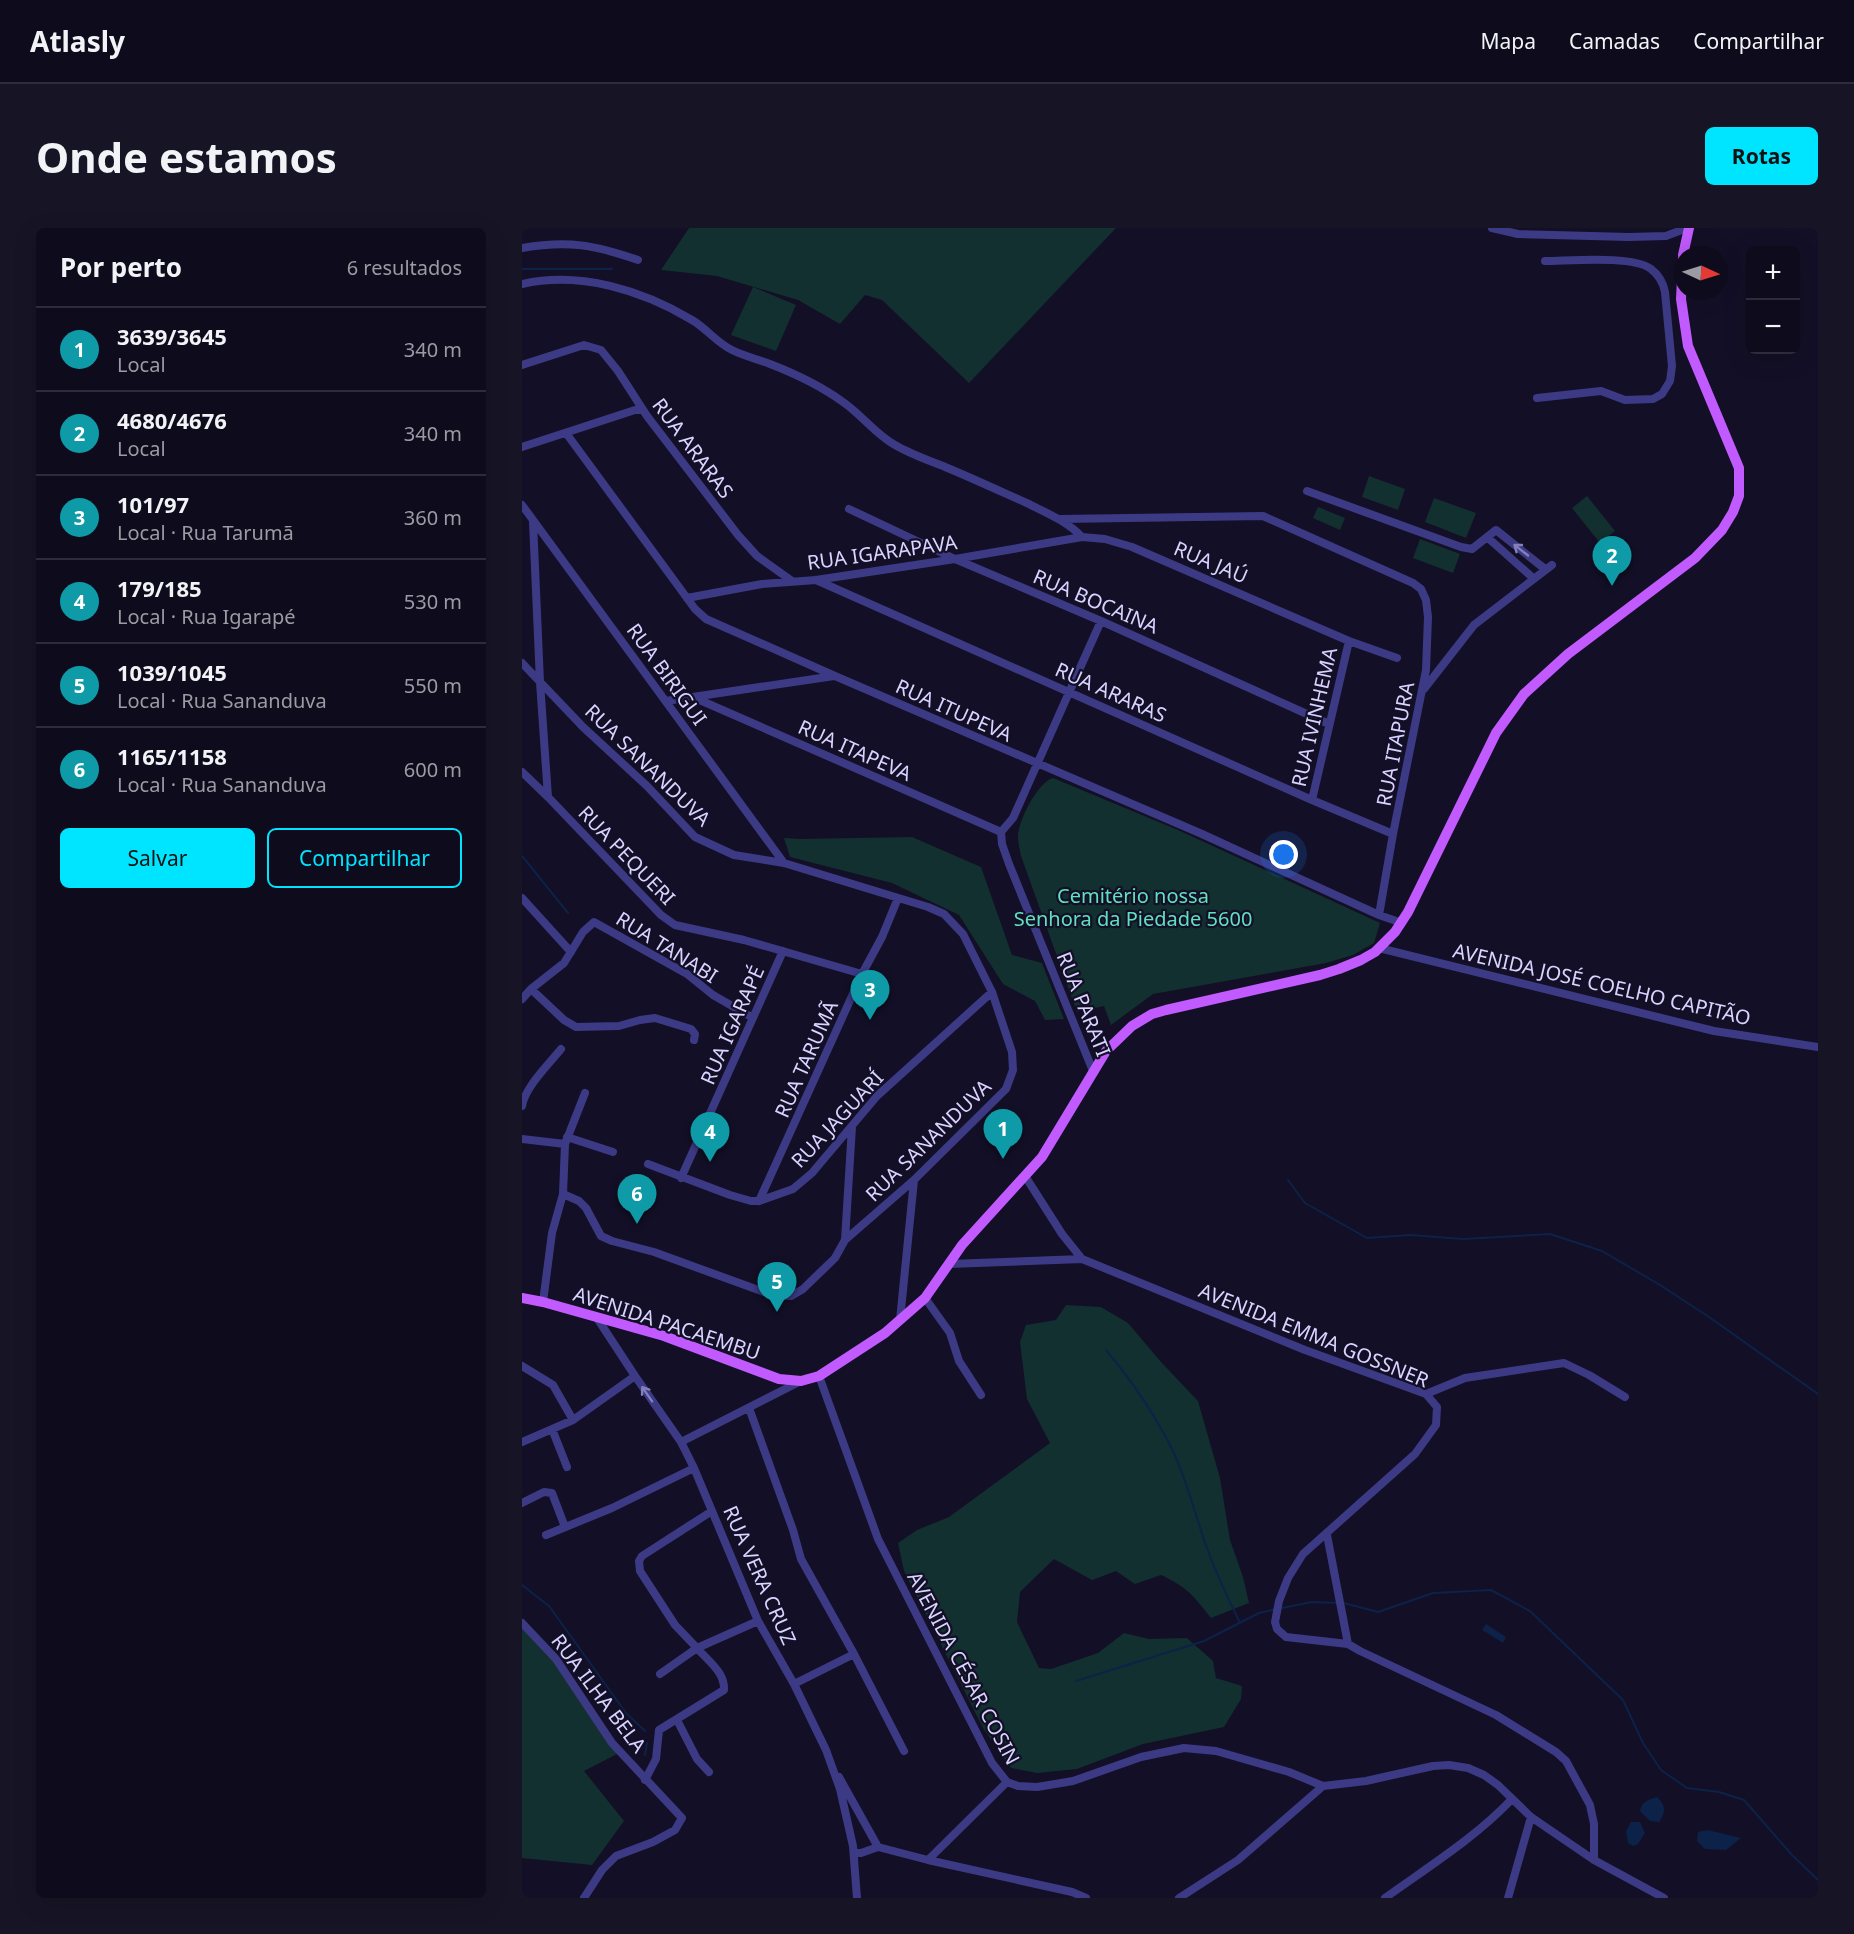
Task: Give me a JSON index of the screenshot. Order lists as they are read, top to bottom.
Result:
{
  "streets": {
    "main road": ["AVENIDA PACAEMBU"],
    "street": [
      "RUA ARARAS",
      "RUA IGARAPAVA",
      "RUA JAÚ",
      "RUA BOCAINA",
      "RUA BIRIGUI",
      "RUA ITUPEVA",
      "RUA IVINHEMA",
      "RUA ITAPURA",
      "RUA ITAPEVA",
      "RUA SANANDUVA",
      "RUA PEQUERI",
      "RUA TANABI",
      "AVENIDA JOSÉ COELHO CAPITÃO",
      "RUA PARATI",
      "RUA IGARAPÉ",
      "RUA TARUMÃ",
      "RUA JAGUARÍ",
      "AVENIDA EMMA GOSSNER",
      "RUA VERA CRUZ",
      "AVENIDA CÉSAR COSIN",
      "RUA ILHA BELA"
    ]
  },
  "crossings": [
    ["RUA ARARAS", "RUA IGARAPAVA"],
    ["RUA ARARAS", "RUA IVINHEMA"],
    ["RUA ARARAS", "RUA ITAPURA"],
    ["RUA IGARAPAVA", "RUA JAÚ"],
    ["RUA IGARAPAVA", "RUA BOCAINA"],
    ["RUA IGARAPAVA", "RUA ITUPEVA"],
    ["RUA JAÚ", "RUA IVINHEMA"],
    ["RUA BOCAINA", "RUA IVINHEMA"],
    ["RUA BIRIGUI", "RUA SANANDUVA"],
    ["RUA ITUPEVA", "RUA ITAPURA"],
    ["RUA ITAPEVA", "RUA PARATI"],
    ["RUA SANANDUVA", "RUA TARUMÃ"],
    ["RUA SANANDUVA", "RUA JAGUARÍ"],
    ["RUA PEQUERI", "RUA IGARAPÉ"],
    ["RUA PEQUERI", "RUA TARUMÃ"],
    ["RUA TANABI", "RUA IGARAPÉ"],
    ["RUA TARUMÃ", "RUA JAGUARÍ"],
    ["AVENIDA PACAEMBU", "RUA VERA CRUZ"],
    ["AVENIDA EMMA GOSSNER", "AVENIDA CÉSAR COSIN"]
  ],
  "parks": ["Cemitério nossa Senhora da Piedade 5600"],
  "north": "right",
  "page": {
    "header": "Atlasly",
    "nav": ["Mapa", "Camadas", "Compartilhar"],
    "buttons": [
      "Rotas",
      ["Salvar", "Compartilhar"]
    ],
    "title": "Onde estamos",
    "heading": ["Por perto", "6 resultados"],
    "map_buttons": ["+", "−"],
    "list": [
      {
        "mark": "1",
        "name": "3639/3645",
        "note": "Local",
        "value": "340 m"
      },
      {
        "mark": "2",
        "name": "4680/4676",
        "note": "Local",
        "value": "340 m"
      },
      {
        "mark": "3",
        "name": "101/97",
        "note": "Local · Rua Tarumã",
        "value": "360 m"
      },
      {
        "mark": "4",
        "name": "179/185",
        "note": "Local · Rua Igarapé",
        "value": "530 m"
      },
      {
        "mark": "5",
        "name": "1039/1045",
        "note": "Local · Rua Sananduva",
        "value": "550 m"
      },
      {
        "mark": "6",
        "name": "1165/1158",
        "note": "Local · Rua Sananduva",
        "value": "600 m"
      }
    ],
    "pins": [
      "2",
      "3",
      "1",
      "4",
      "6",
      "5"
    ]
  }
}
